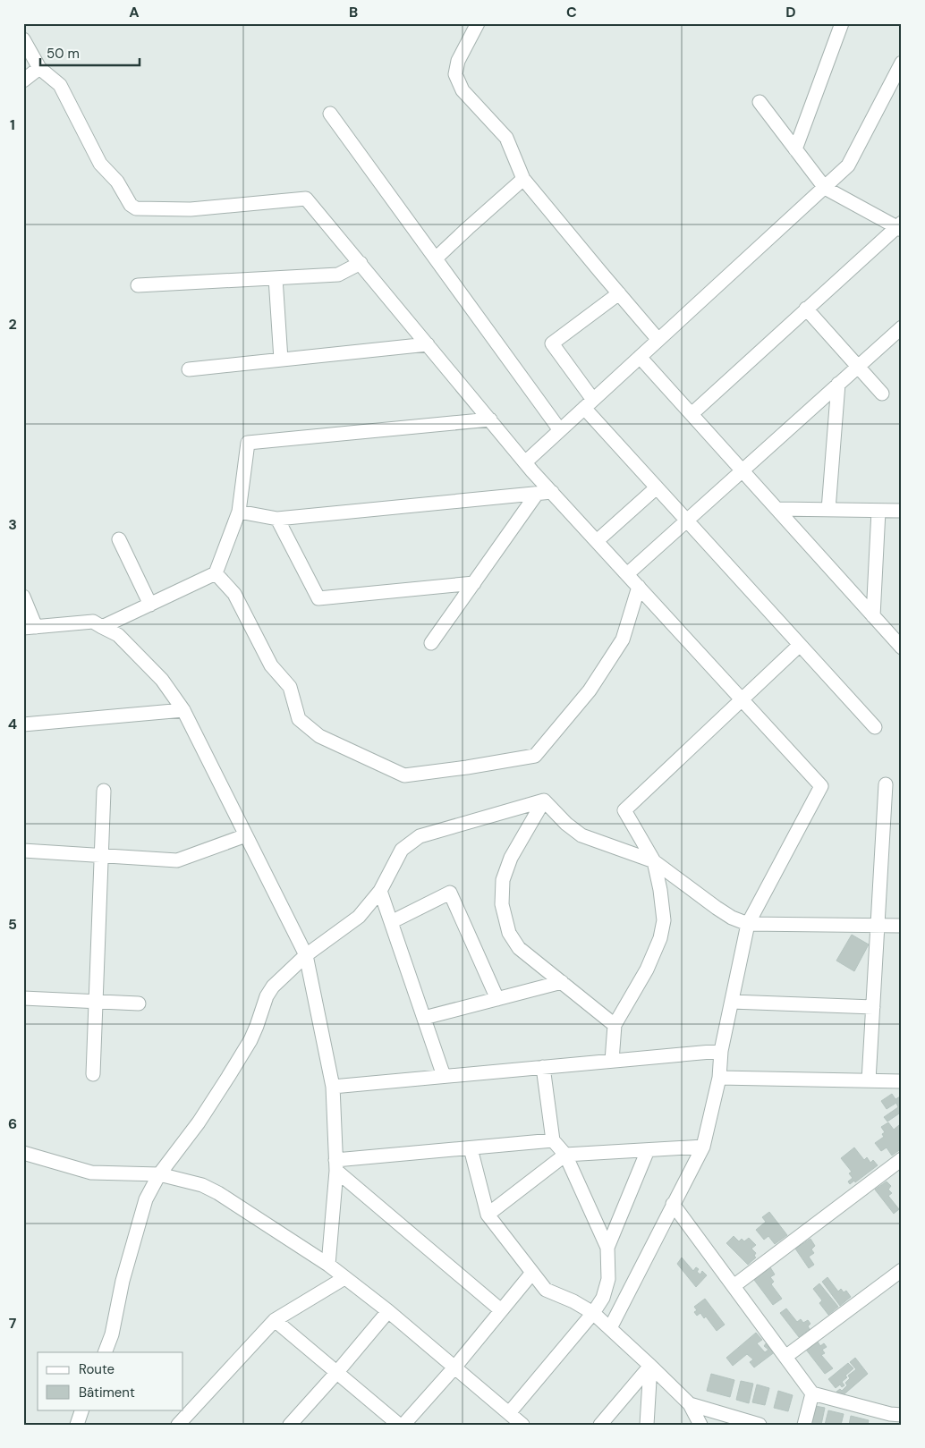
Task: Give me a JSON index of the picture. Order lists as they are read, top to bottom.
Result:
{
  "legend": ["Route", "Bâtiment"],
  "scale_bar": "50 m",
  "grid": {
    "columns": [
      "A",
      "B",
      "C",
      "D"
    ],
    "rows": [
      "1",
      "2",
      "3",
      "4",
      "5",
      "6",
      "7"
    ]
  }
}
